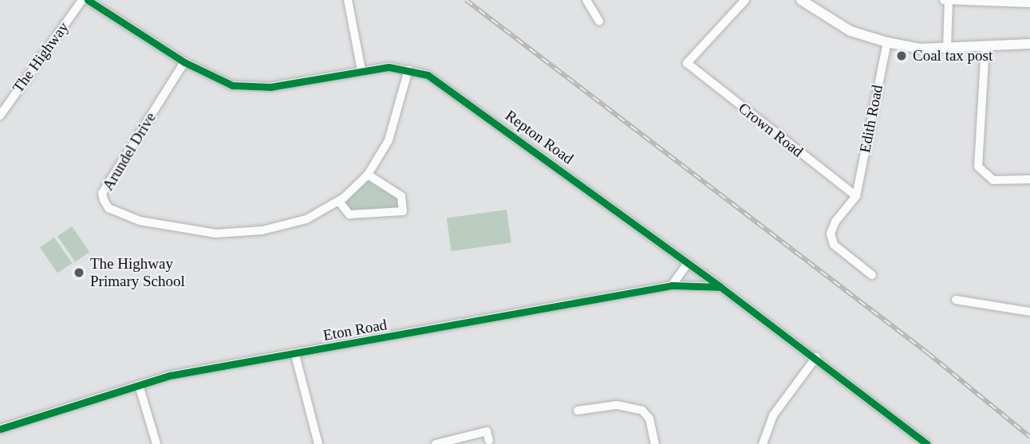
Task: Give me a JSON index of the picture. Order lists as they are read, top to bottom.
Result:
{
  "streets": {
    "street": [
      "The Highway",
      "Edith Road",
      "Crown Road",
      "Repton Road",
      "Arundel Drive",
      "Eton Road"
    ]
  },
  "crossings": [
    ["Edith Road", "Crown Road"],
    ["Repton Road", "Arundel Drive"],
    ["Repton Road", "Eton Road"]
  ],
  "places": ["Coal tax post", "The Highway Primary School"]
}
